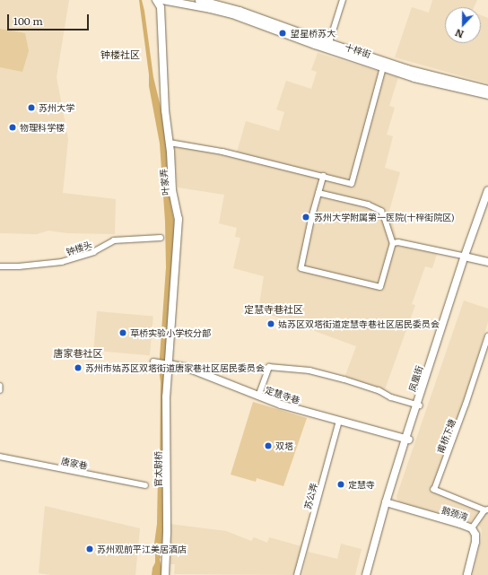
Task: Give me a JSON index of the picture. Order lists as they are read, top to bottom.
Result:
{
  "streets": {
    "street": [
      "十梓街",
      "叶家弄",
      "钟楼头",
      "凤凰街",
      "定慧寺巷",
      "甫桥下塘",
      "唐家巷",
      "官太尉桥",
      "苏公弄",
      "鹅颈湾"
    ]
  },
  "crossings": [
    ["叶家弄", "定慧寺巷"],
    ["叶家弄", "官太尉桥"],
    ["凤凰街", "定慧寺巷"],
    ["凤凰街", "鹅颈湾"],
    ["定慧寺巷", "官太尉桥"],
    ["定慧寺巷", "苏公弄"]
  ],
  "districts": ["钟楼社区", "定慧寺巷社区", "唐家巷社区"],
  "places": [
    "望星桥苏大",
    "苏州大学",
    "物理科学楼",
    "苏州大学附属第一医院(十梓街院区)",
    "姑苏区双塔街道定慧寺巷社区居民委员会",
    "草桥实验小学校分部",
    "苏州市姑苏区双塔街道唐家巷社区居民委员会",
    "双塔",
    "定慧寺",
    "苏州观前平江美居酒店"
  ],
  "scale_bar": "100 m",
  "north": "bottom"
}
